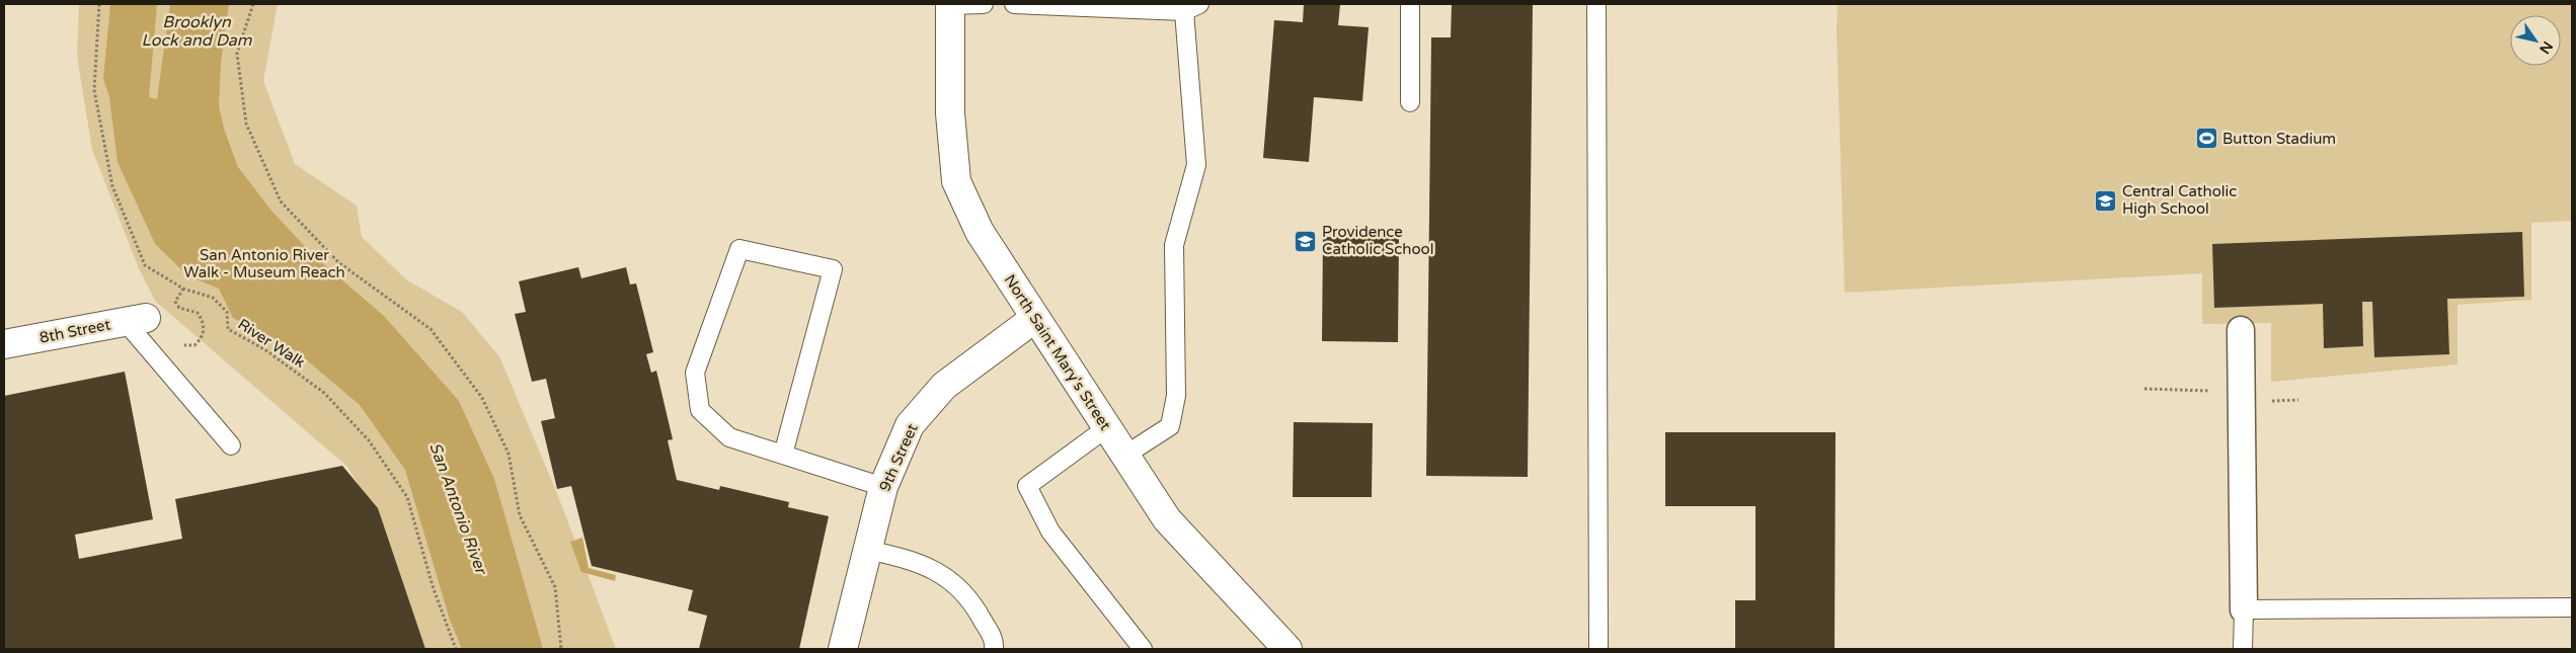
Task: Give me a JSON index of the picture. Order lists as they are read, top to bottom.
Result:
{
  "streets": {
    "street": ["8th Street", "North Saint Mary's Street", "9th Street"],
    "path": ["River Walk"]
  },
  "crossings": [
    ["North Saint Mary's Street", "9th Street"]
  ],
  "water": ["Brooklyn Lock and Dam", "San Antonio River"],
  "parks": ["San Antonio River Walk - Museum Reach"],
  "places": {
    "sports": ["Button Stadium"],
    "school or university": ["Central Catholic High School", "Providence Catholic School"]
  },
  "north": "bottom right"
}
